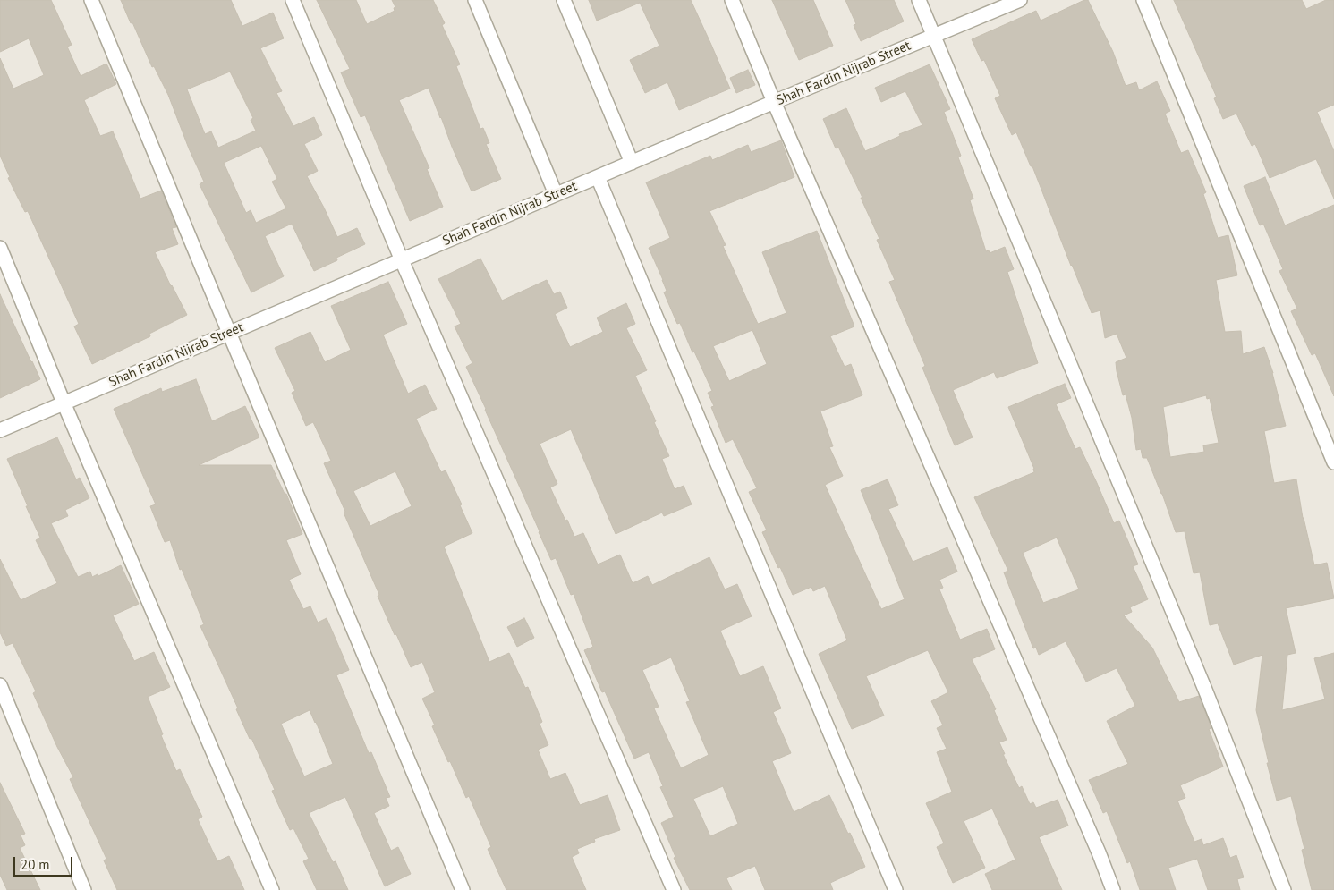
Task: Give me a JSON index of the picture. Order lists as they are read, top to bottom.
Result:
{
  "streets": {
    "street": ["Shah Fardin Nijrab Street"]
  },
  "scale_bar": "20 m"
}
